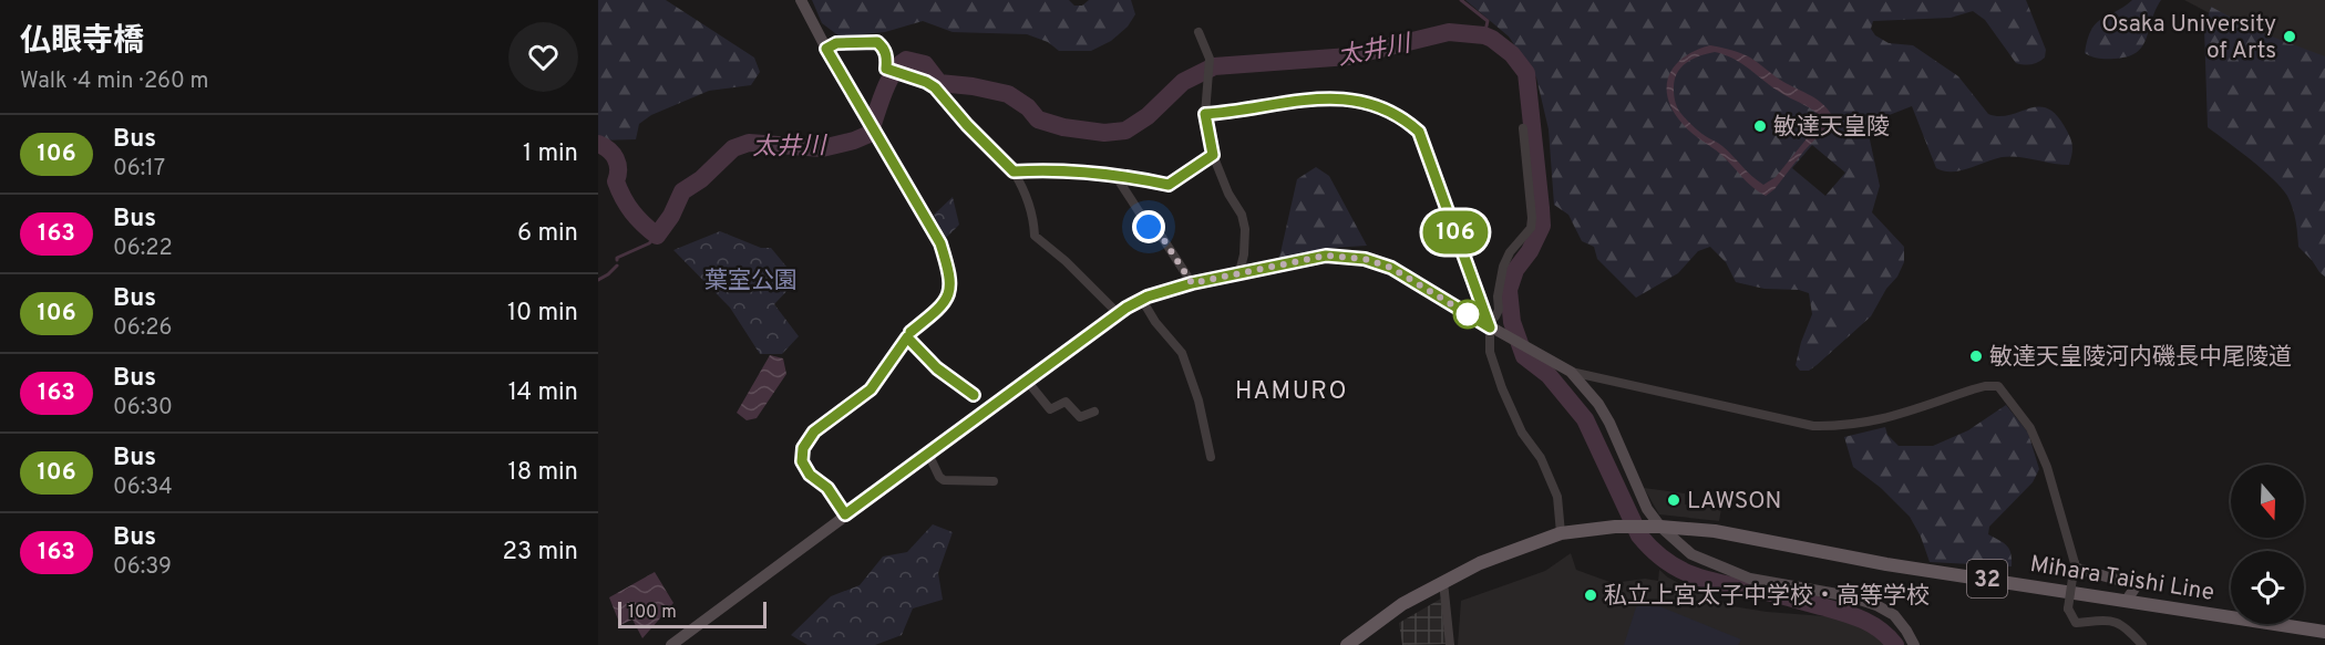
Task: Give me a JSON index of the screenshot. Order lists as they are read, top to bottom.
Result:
{
  "streets": {
    "main road": ["Mihara Taishi Line", "32"]
  },
  "districts": ["HAMURO"],
  "water": ["太井川"],
  "parks": ["葉室公園"],
  "places": [
    "Osaka University of Arts",
    "敏達天皇陵",
    "敏達天皇陵河内磯長中尾陵道",
    "LAWSON",
    "私立上宮太子中学校・高等学校"
  ],
  "lines": ["bus line 106"],
  "scale_bar": "100 m",
  "north": "bottom",
  "page": {
    "heading": ["仏眼寺橋", "Walk · 4 min · 260 m"],
    "on_map": "106",
    "list": [
      {
        "mark": "106",
        "name": "Bus",
        "note": "06:17",
        "value": "1 min"
      },
      {
        "mark": "163",
        "name": "Bus",
        "note": "06:22",
        "value": "6 min"
      },
      {
        "mark": "106",
        "name": "Bus",
        "note": "06:26",
        "value": "10 min"
      },
      {
        "mark": "163",
        "name": "Bus",
        "note": "06:30",
        "value": "14 min"
      },
      {
        "mark": "106",
        "name": "Bus",
        "note": "06:34",
        "value": "18 min"
      },
      {
        "mark": "163",
        "name": "Bus",
        "note": "06:39",
        "value": "23 min"
      }
    ],
    "scale": "100 m"
  }
}
